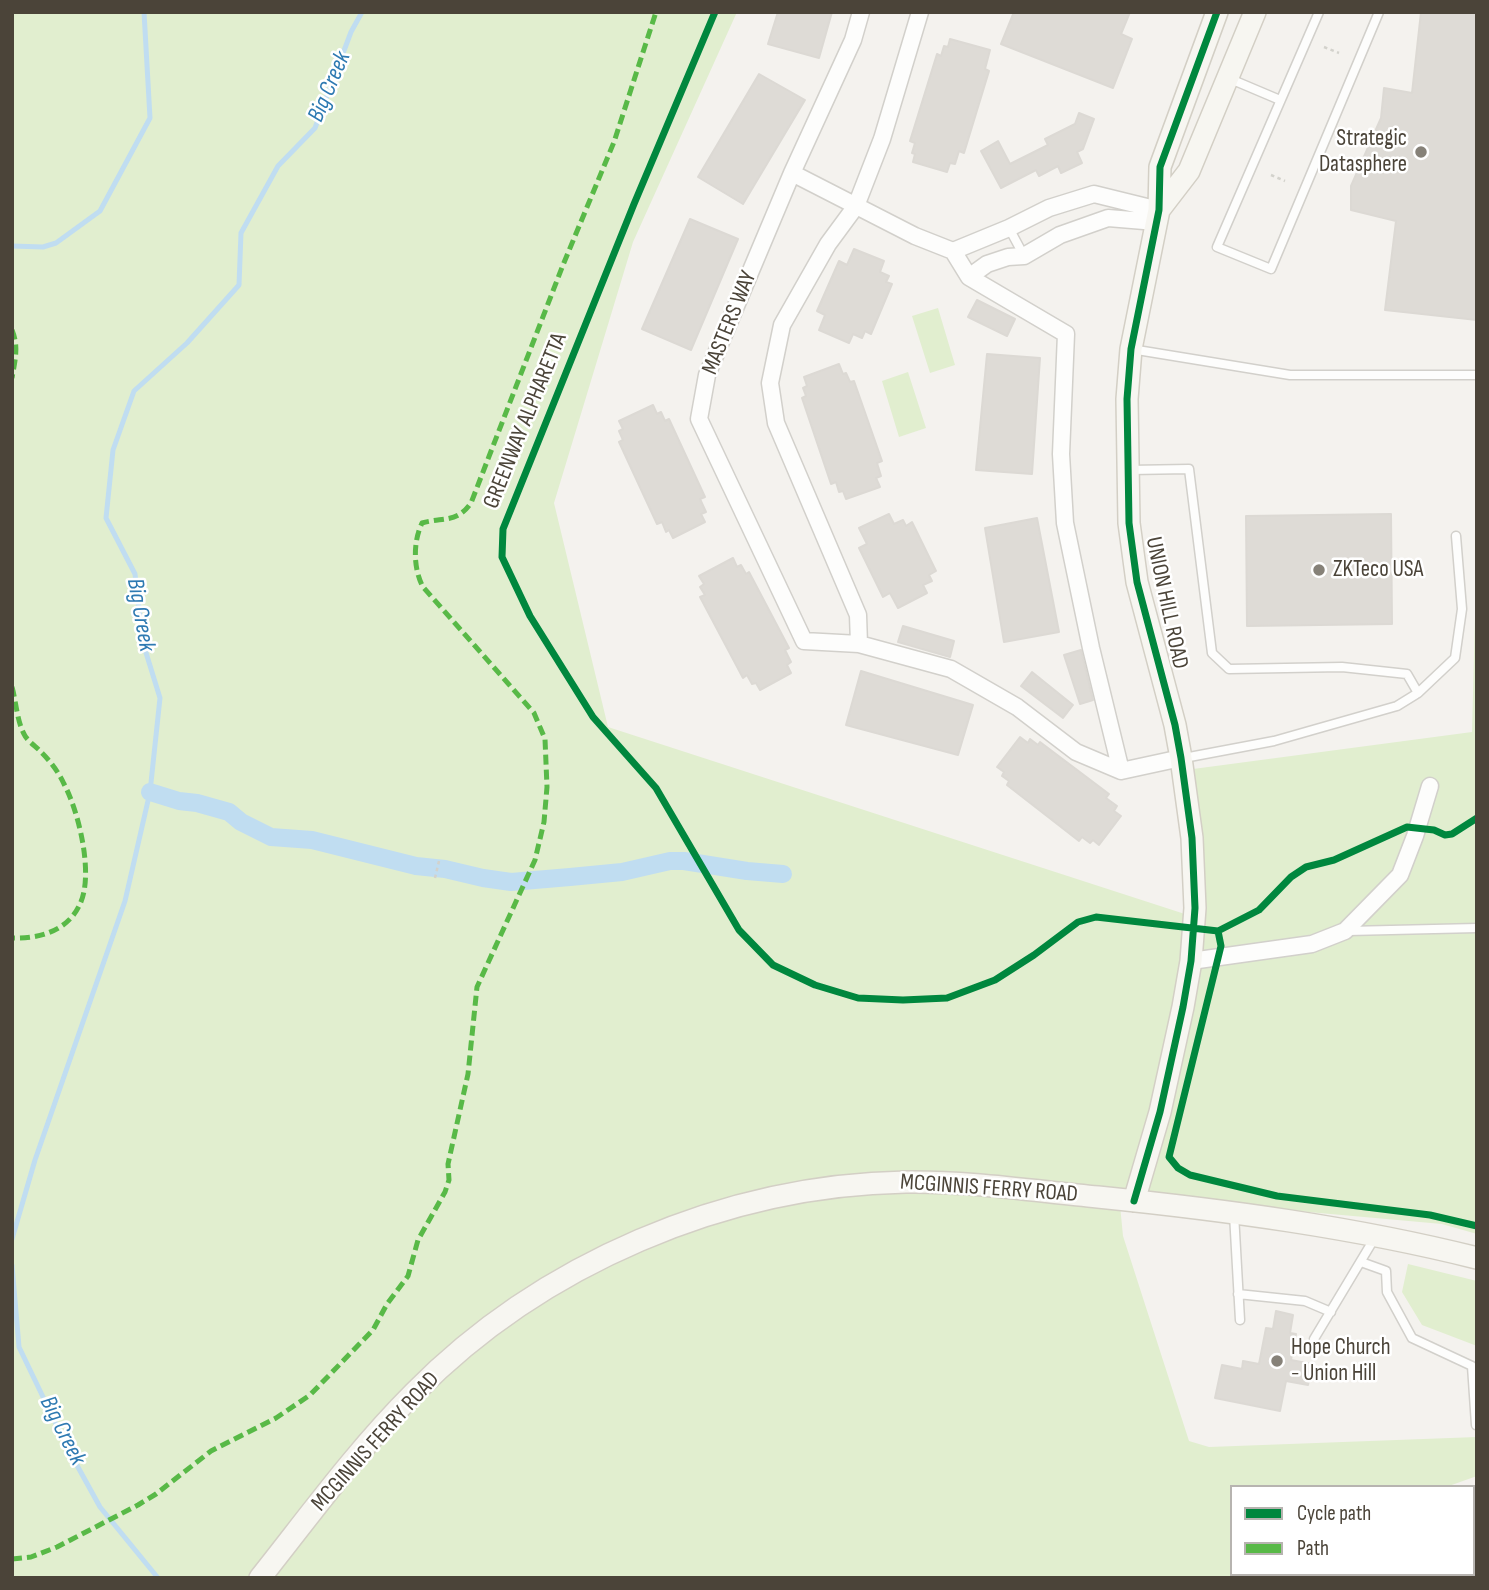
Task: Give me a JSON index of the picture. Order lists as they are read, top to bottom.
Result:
{
  "streets": {
    "street": ["MASTERS WAY", "UNION HILL ROAD", "MCGINNIS FERRY ROAD"],
    "cycle path": ["GREENWAY ALPHARETTA"]
  },
  "crossings": [
    ["UNION HILL ROAD", "MCGINNIS FERRY ROAD"]
  ],
  "water": ["Big Creek"],
  "places": ["Strategic Datasphere", "ZKTeco USA", "Hope Church - Union Hill"],
  "legend": ["Cycle path", "Path"]
}
